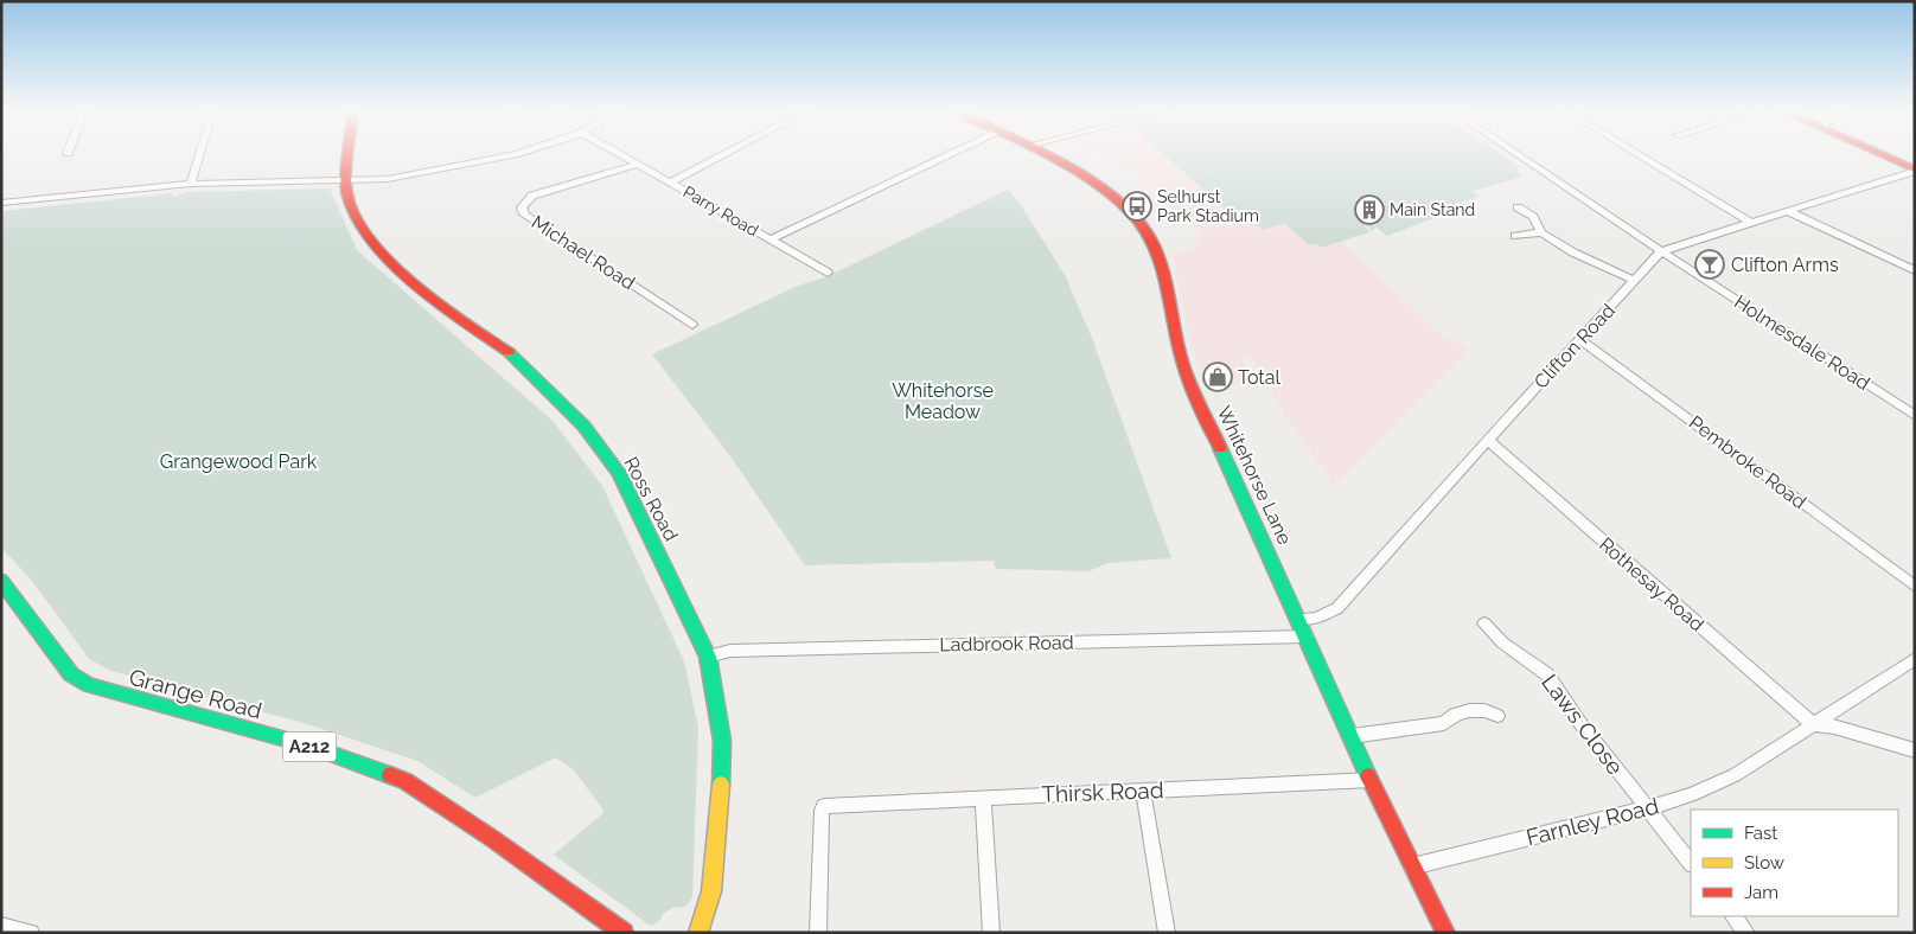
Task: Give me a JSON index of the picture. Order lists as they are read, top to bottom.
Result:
{
  "streets": {
    "main road": [
      "Whitehorse Lane",
      "Ross Road",
      "Grange Road",
      "A212"
    ],
    "street": [
      "Parry Road",
      "Michael Road",
      "Holmesdale Road",
      "Clifton Road",
      "Pembroke Road",
      "Rothesay Road",
      "Ladbrook Road",
      "Laws Close",
      "Thirsk Road",
      "Farnley Road"
    ]
  },
  "crossings": [
    ["Parry Road", "Michael Road"],
    ["Holmesdale Road", "Clifton Road"],
    ["Clifton Road", "Pembroke Road"],
    ["Clifton Road", "Whitehorse Lane"],
    ["Clifton Road", "Rothesay Road"],
    ["Whitehorse Lane", "Ladbrook Road"],
    ["Whitehorse Lane", "Thirsk Road"],
    ["Whitehorse Lane", "Farnley Road"],
    ["Ross Road", "Ladbrook Road"],
    ["Rothesay Road", "Farnley Road"],
    ["Laws Close", "Farnley Road"]
  ],
  "parks": ["Whitehorse Meadow", "Grangewood Park"],
  "places": {
    "bus stop": ["Selhurst Park Stadium"],
    "building": ["Main Stand"],
    "bar": ["Clifton Arms"],
    "shop": ["Total"]
  },
  "legend": ["Fast", "Slow", "Jam"]
}
